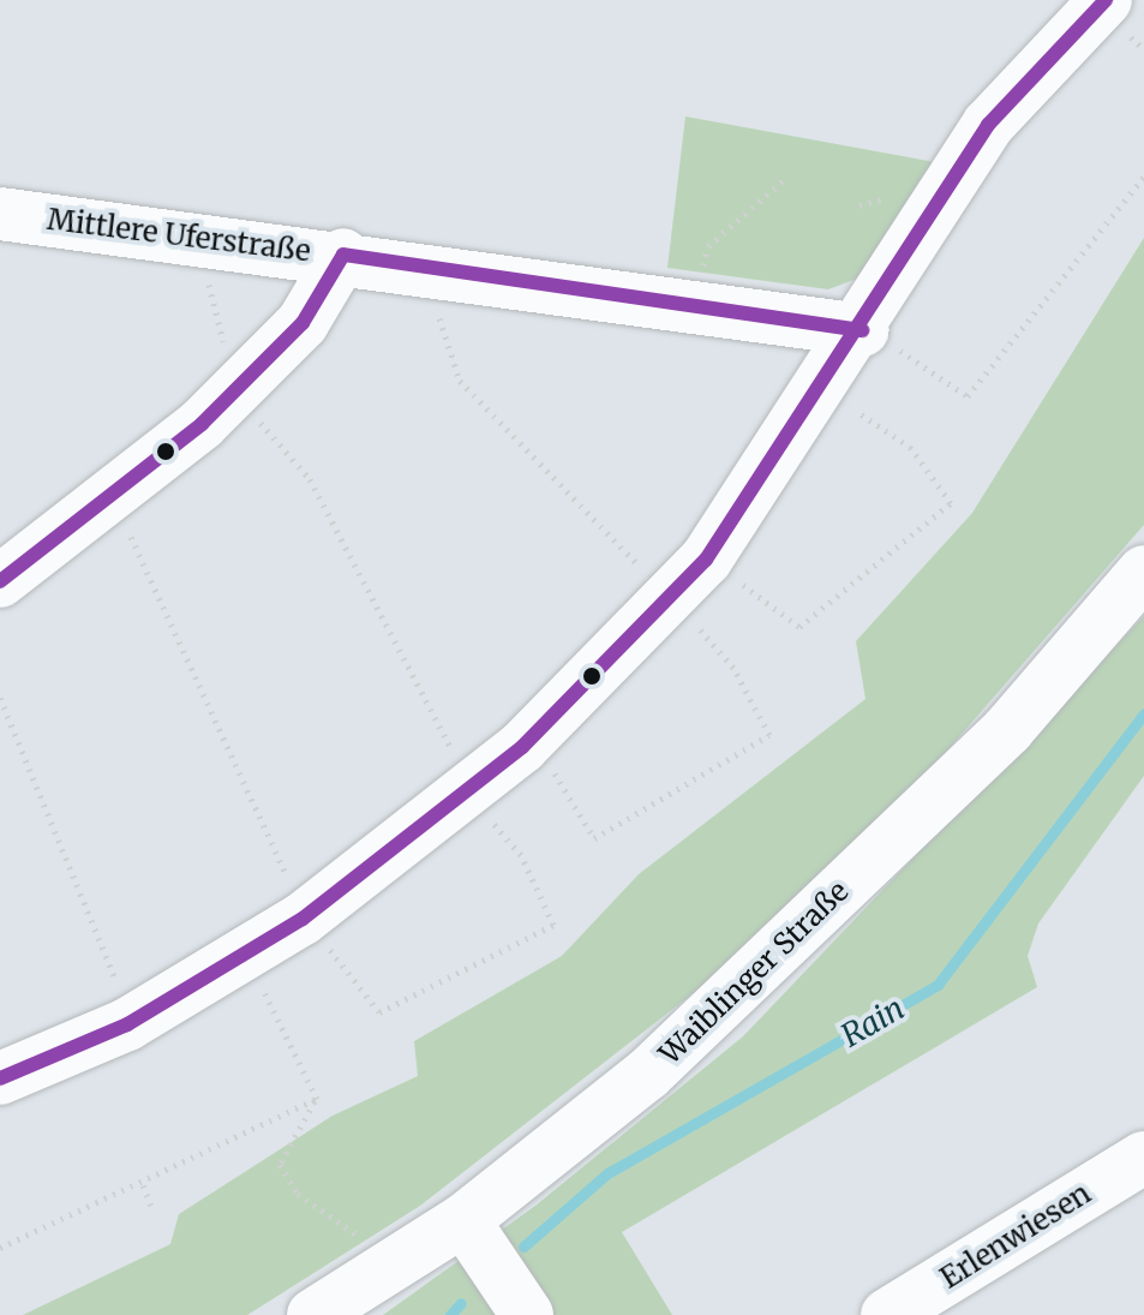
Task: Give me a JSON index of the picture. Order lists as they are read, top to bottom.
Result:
{
  "streets": {
    "street": ["Mittlere Uferstraße", "Waiblinger Straße", "Erlenwiesen"]
  },
  "water": ["Rain"]
}
